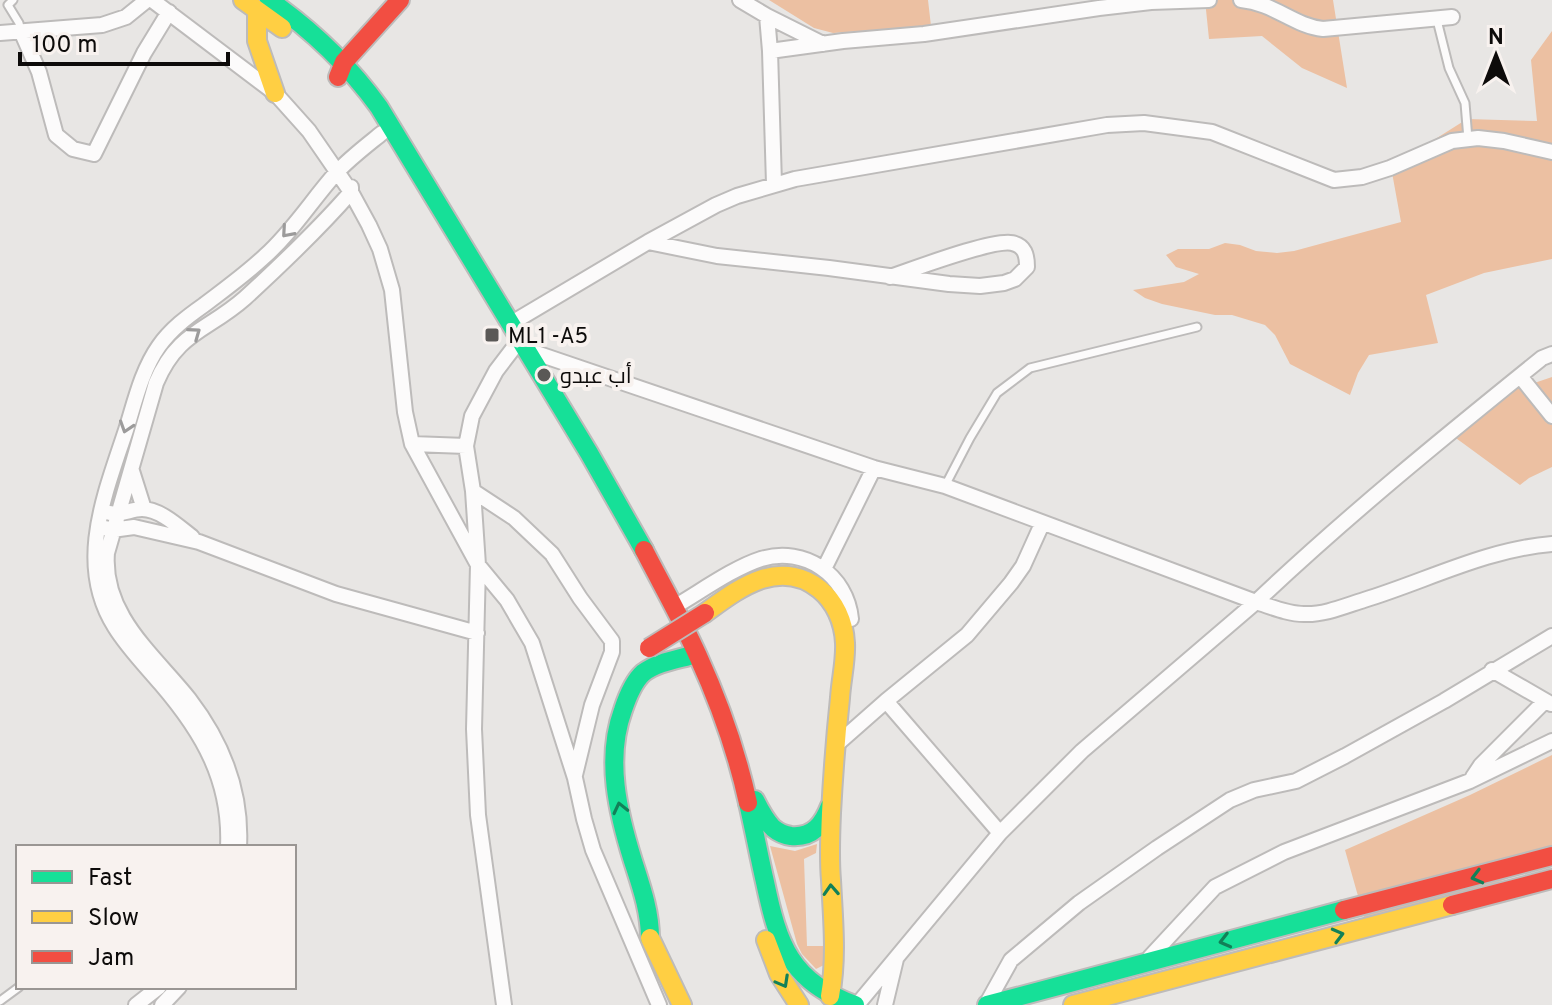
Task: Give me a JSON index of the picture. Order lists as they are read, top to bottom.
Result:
{
  "places": {
    "transit": ["ML1 -A5"],
    "other": ["أب عبدو"]
  },
  "legend": ["Fast", "Slow", "Jam"],
  "scale_bar": "100 m",
  "north": "top"
}
